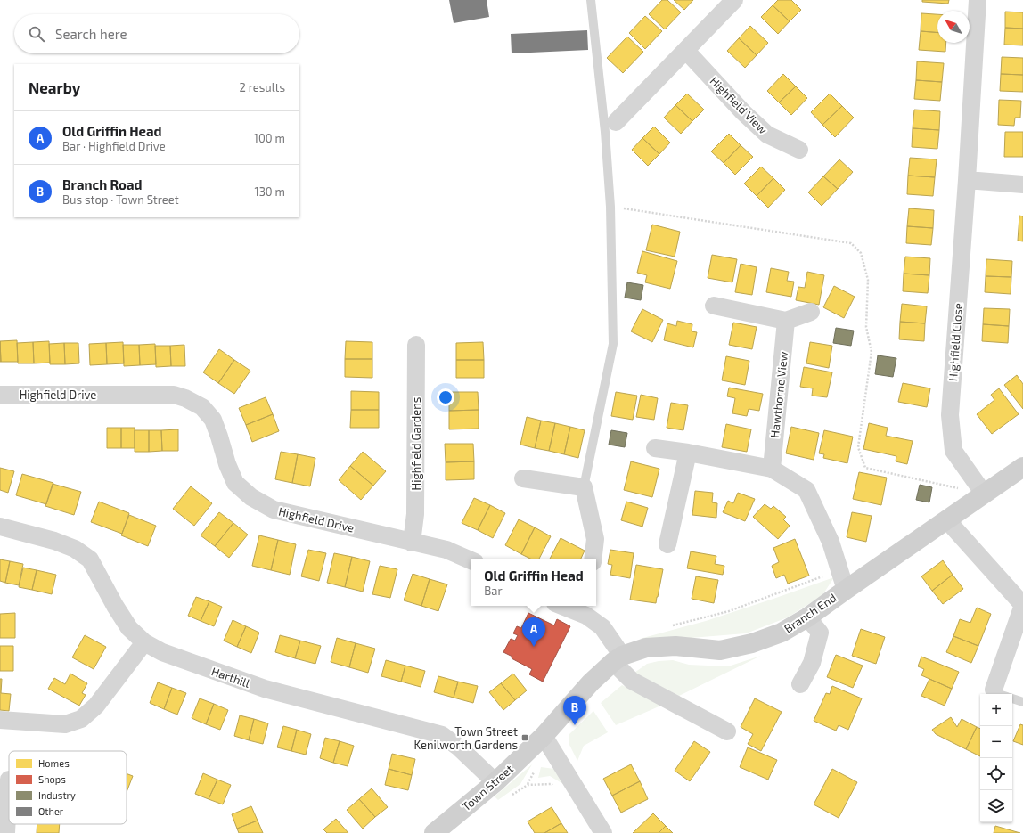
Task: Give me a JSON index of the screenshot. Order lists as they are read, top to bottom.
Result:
{
  "streets": {
    "main road": ["Branch End", "Town Street"],
    "street": [
      "Highfield View",
      "Highfield Close",
      "Highfield Drive",
      "Hawthorne View",
      "Highfield Gardens",
      "Harthill"
    ]
  },
  "crossings": [
    ["Highfield Close", "Branch End"],
    ["Highfield Drive", "Highfield Gardens"],
    ["Branch End", "Town Street"],
    ["Harthill", "Town Street"]
  ],
  "places": {
    "transit": ["Town Street Kenilworth Gardens"]
  },
  "legend": [
    "Homes",
    "Shops",
    "Industry",
    "Other"
  ],
  "north": "top left",
  "page": {
    "search": "Search here",
    "heading": ["Nearby", "2 results"],
    "list": [
      {
        "mark": "A",
        "name": "Old Griffin Head",
        "note": "Bar · Highfield Drive",
        "value": "100 m"
      },
      {
        "mark": "B",
        "name": "Branch Road",
        "note": "Bus stop · Town Street",
        "value": "130 m"
      }
    ],
    "popup": ["Old Griffin Head", "Bar"],
    "pins": ["A", "B"],
    "map_buttons": ["+", "−"]
  }
}
